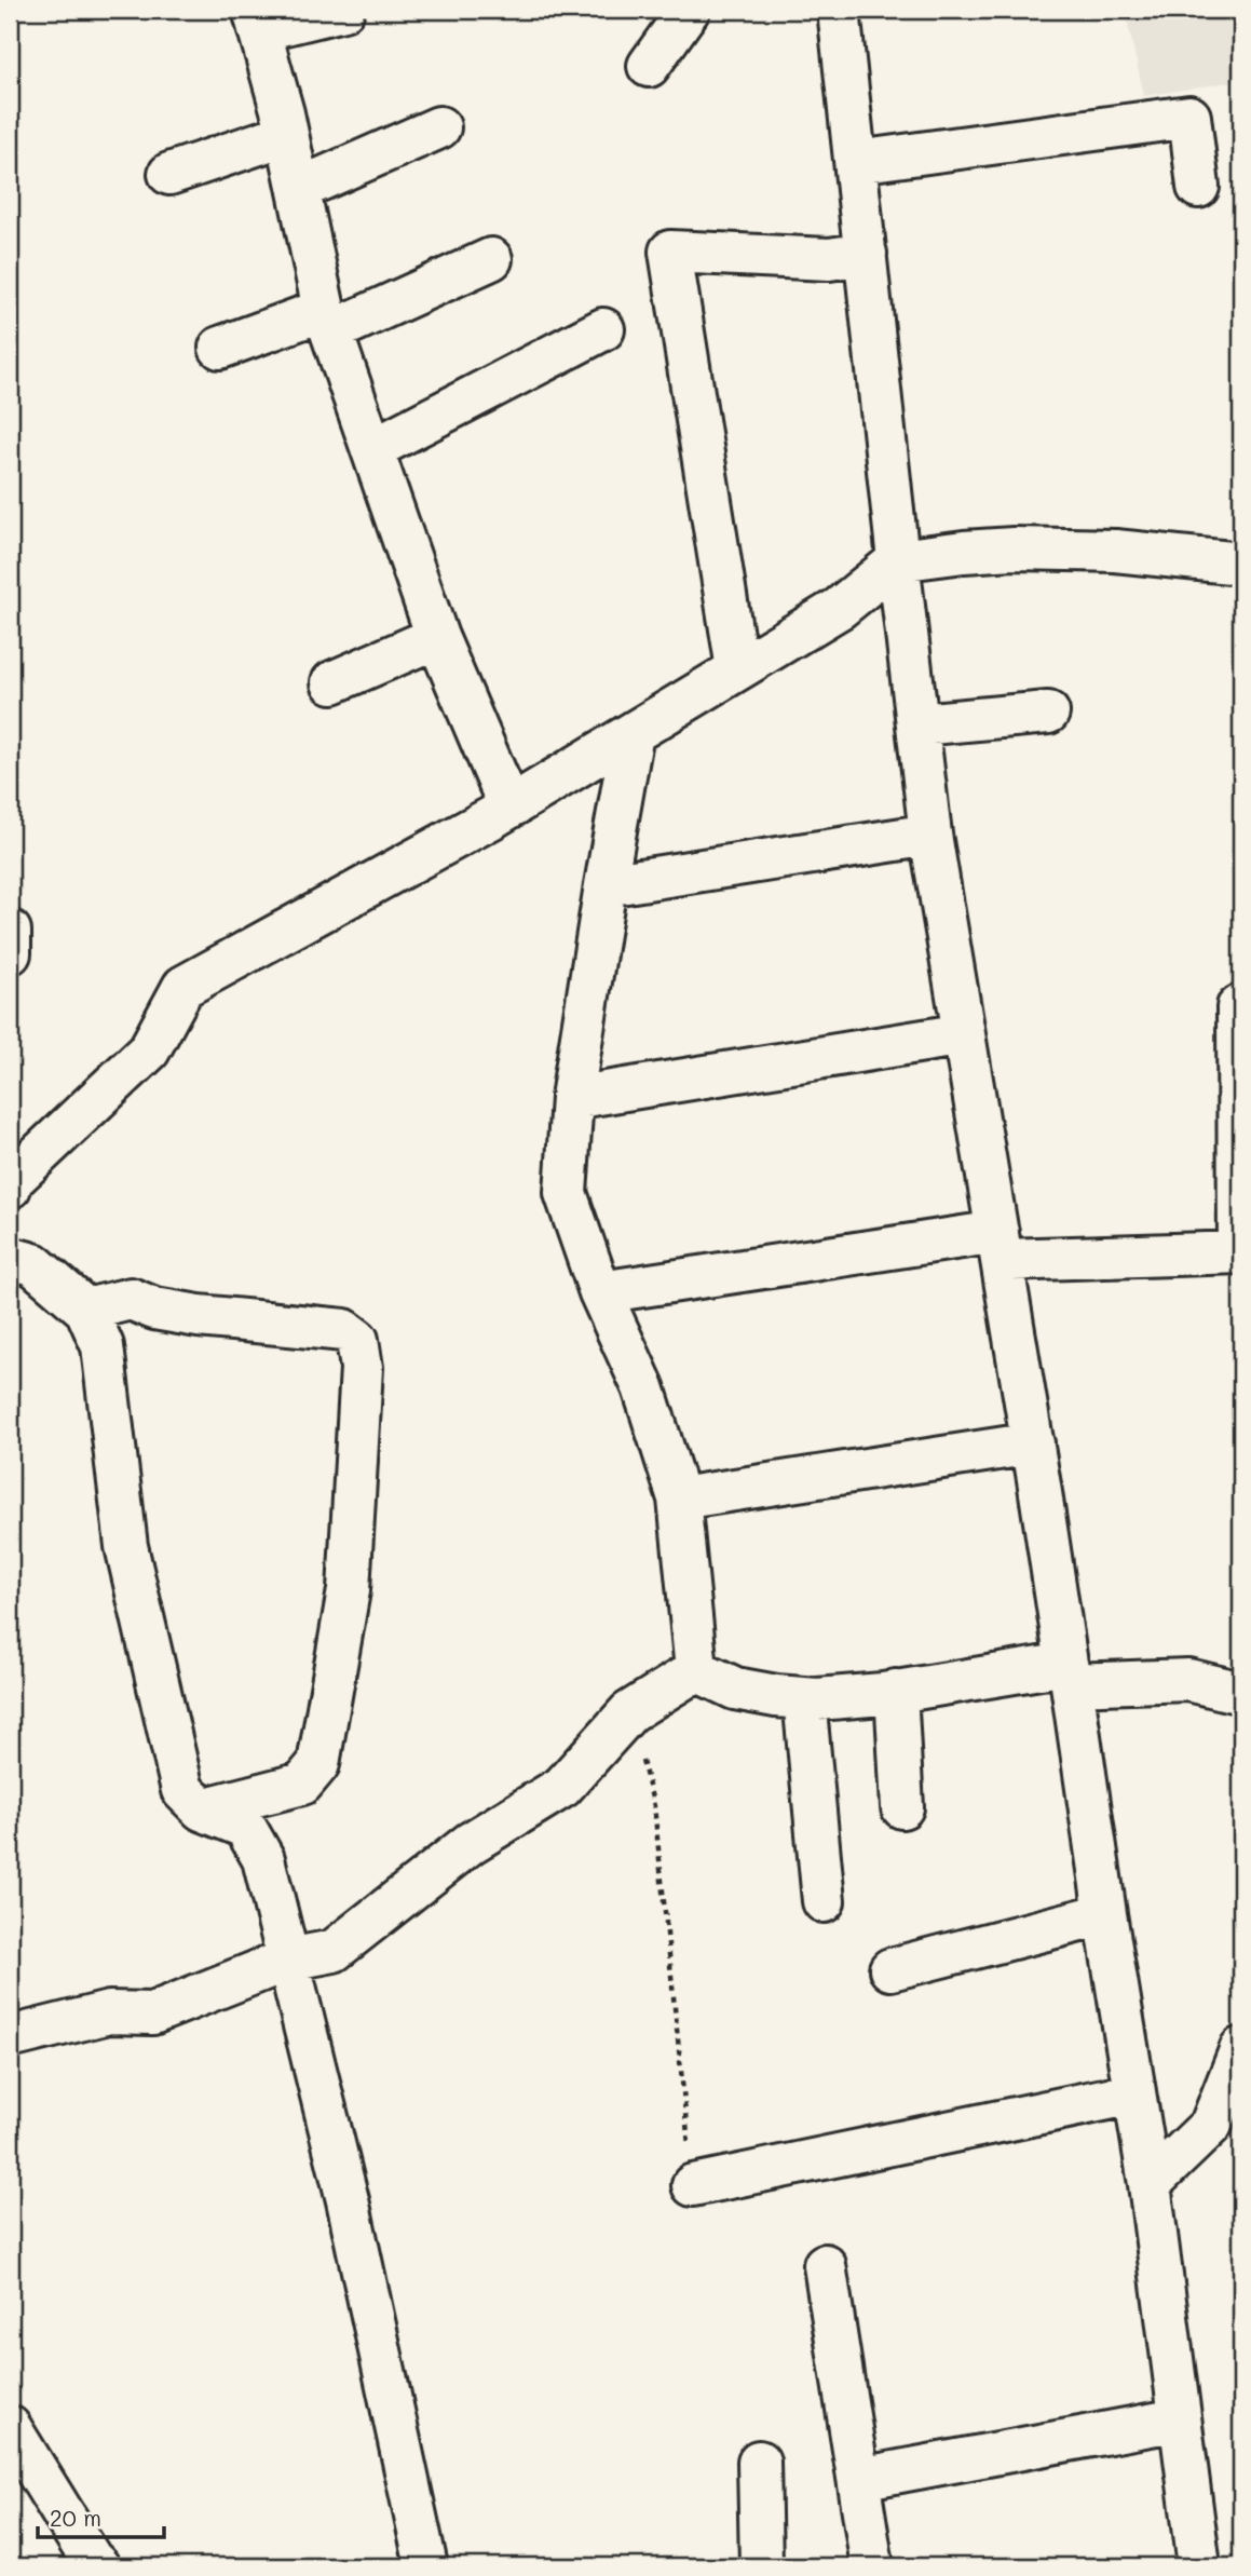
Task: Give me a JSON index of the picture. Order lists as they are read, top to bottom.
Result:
{
  "scale_bar": "20 m"
}
